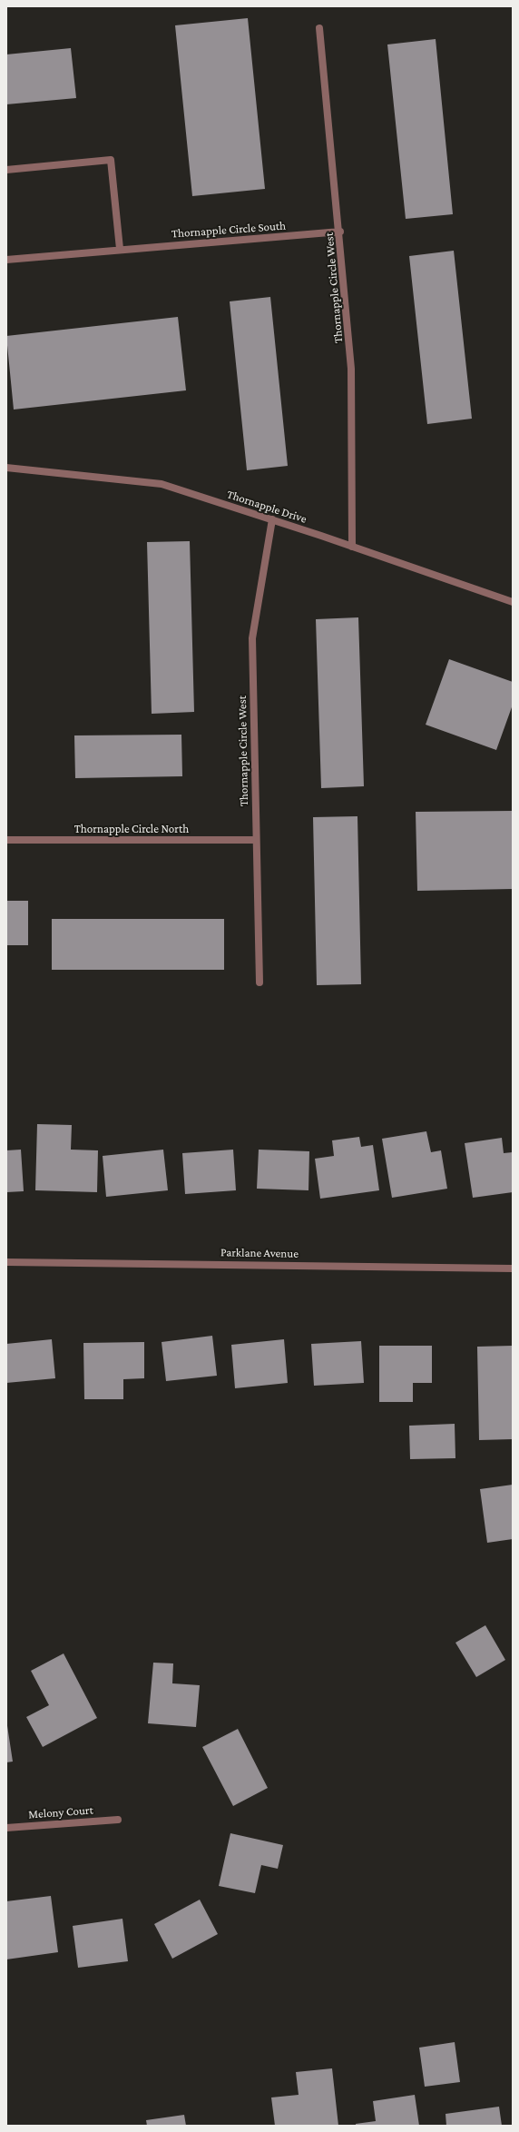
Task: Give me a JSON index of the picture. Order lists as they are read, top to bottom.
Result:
{
  "streets": {
    "street": [
      "Thornapple Circle South",
      "Thornapple Circle West",
      "Thornapple Drive",
      "Thornapple Circle North",
      "Parklane Avenue",
      "Melony Court"
    ]
  },
  "crossings": [
    ["Thornapple Circle South", "Thornapple Circle West"],
    ["Thornapple Circle West", "Thornapple Drive"],
    ["Thornapple Circle West", "Thornapple Circle North"]
  ]
}
